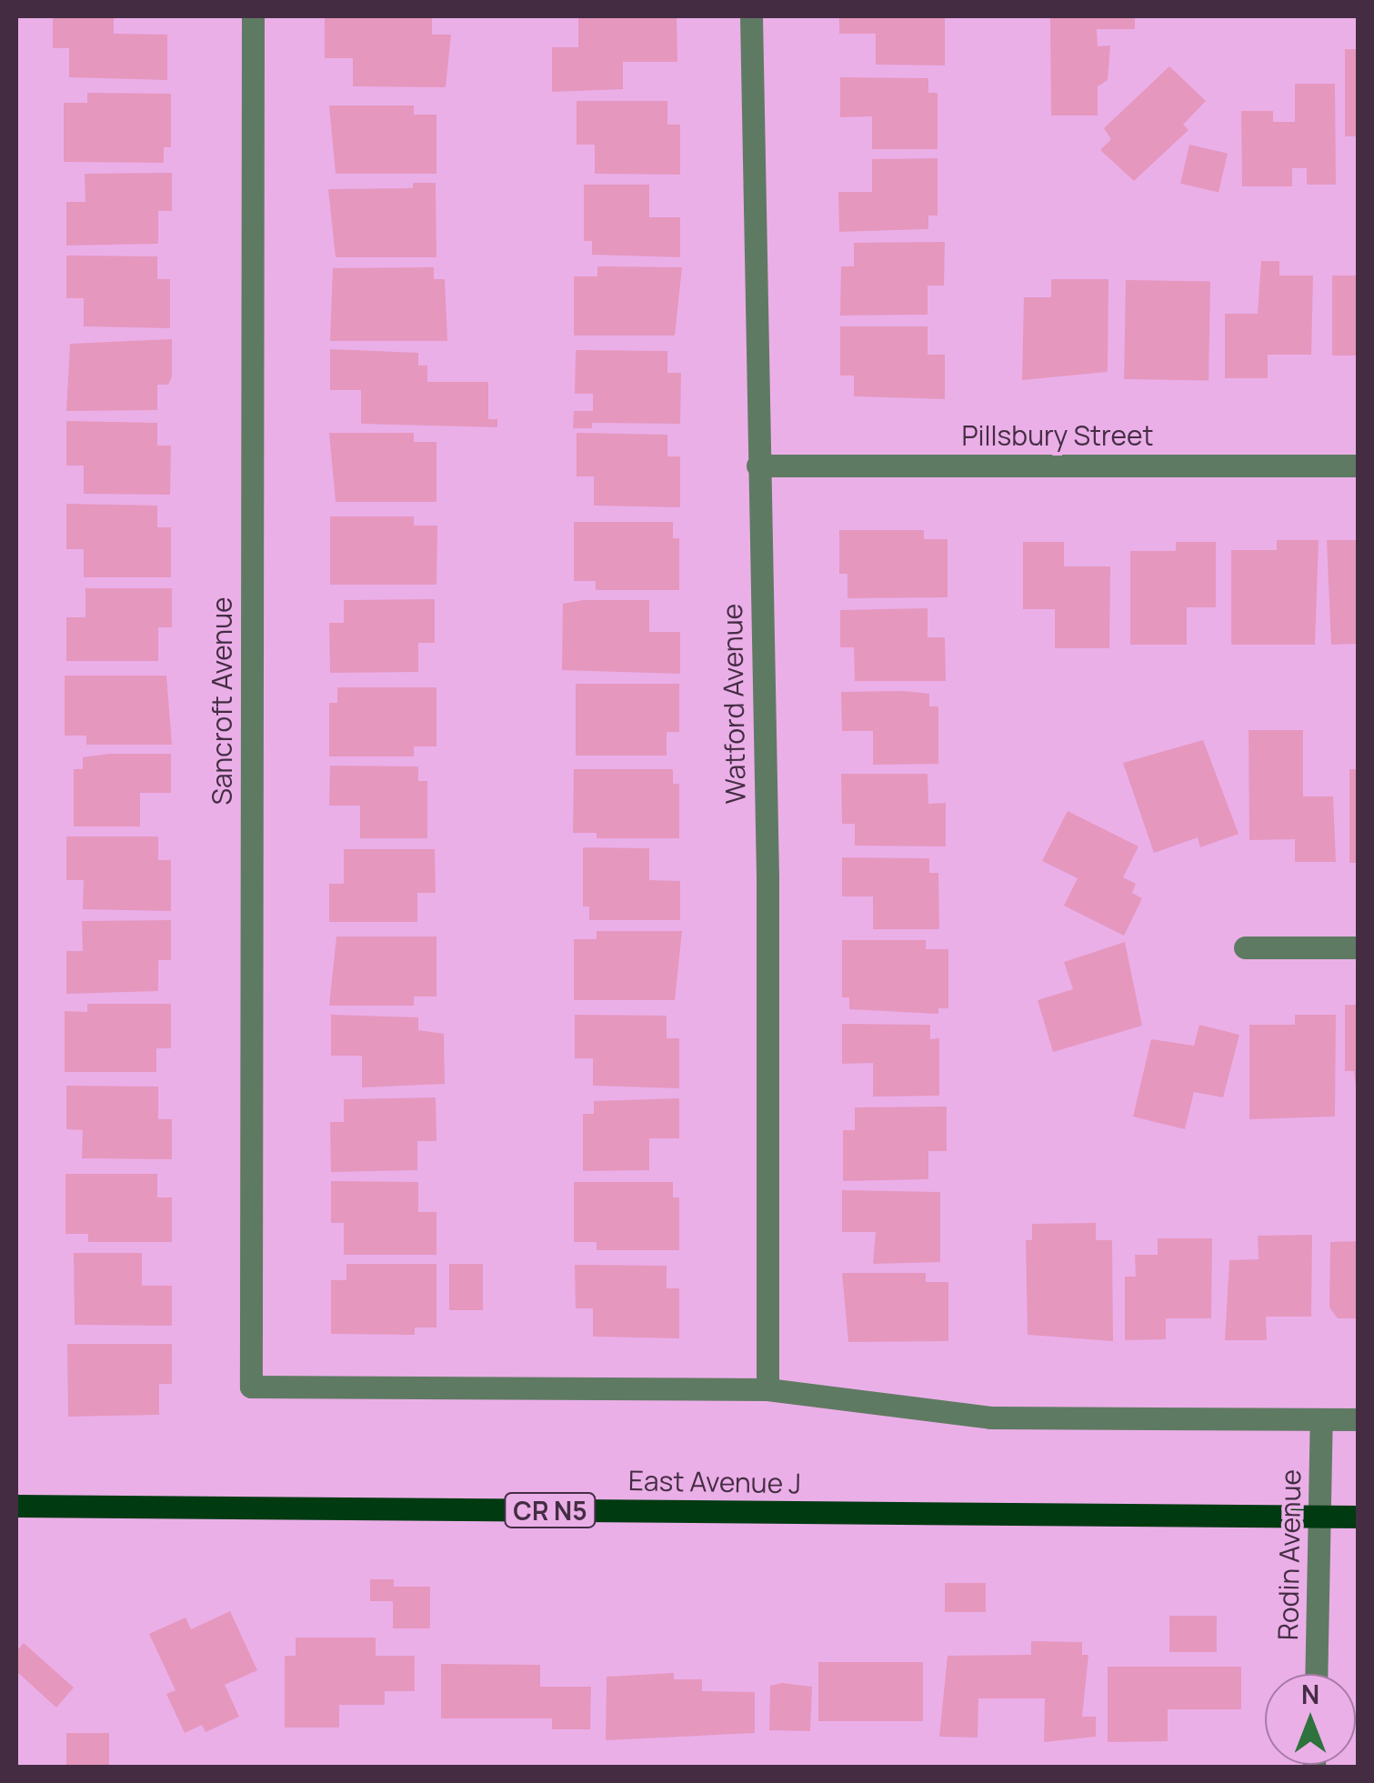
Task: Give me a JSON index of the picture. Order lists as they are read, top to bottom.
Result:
{
  "streets": {
    "main road": ["East Avenue J", "CR N5"],
    "street": [
      "Pillsbury Street",
      "Sancroft Avenue",
      "Watford Avenue",
      "Rodin Avenue"
    ]
  },
  "crossings": [
    ["Pillsbury Street", "Watford Avenue"],
    ["Sancroft Avenue", "Watford Avenue"],
    ["East Avenue J", "Rodin Avenue"]
  ],
  "north": "top"
}
